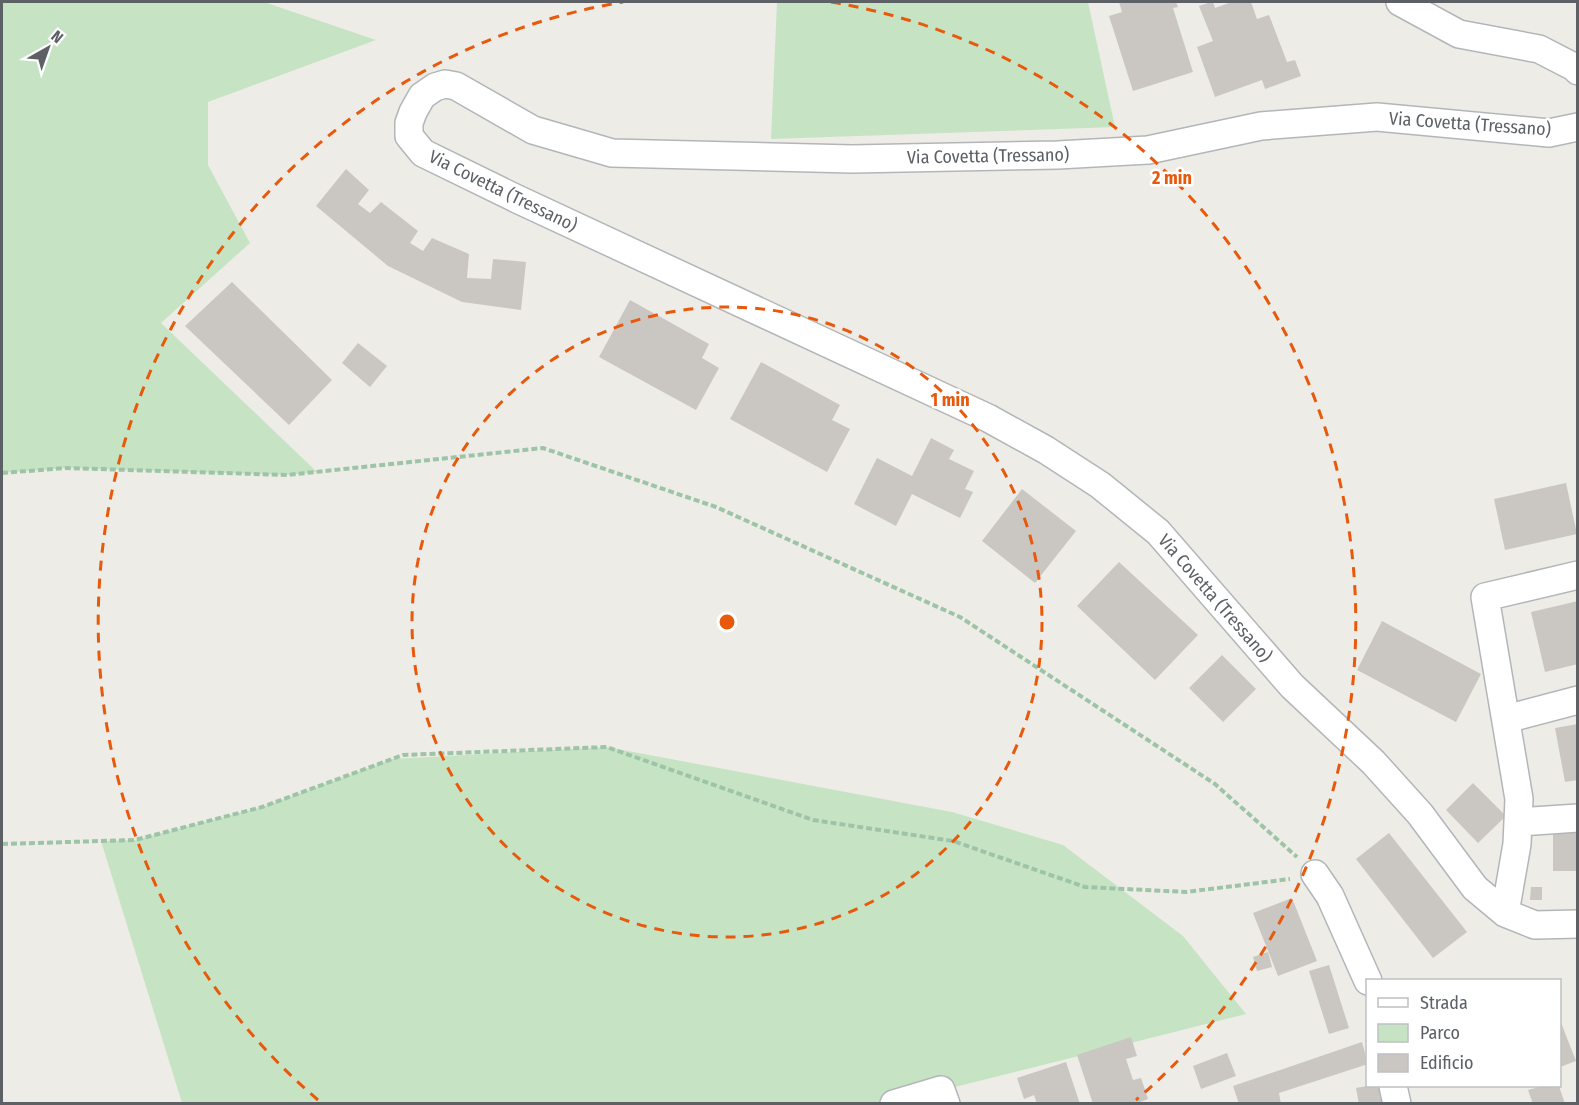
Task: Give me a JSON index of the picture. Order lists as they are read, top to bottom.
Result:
{
  "streets": {
    "street": ["Via Covetta (Tressano)"]
  },
  "legend": ["Strada", "Parco", "Edificio"],
  "north": "top right",
  "rings": ["2 min", "1 min"]
}
